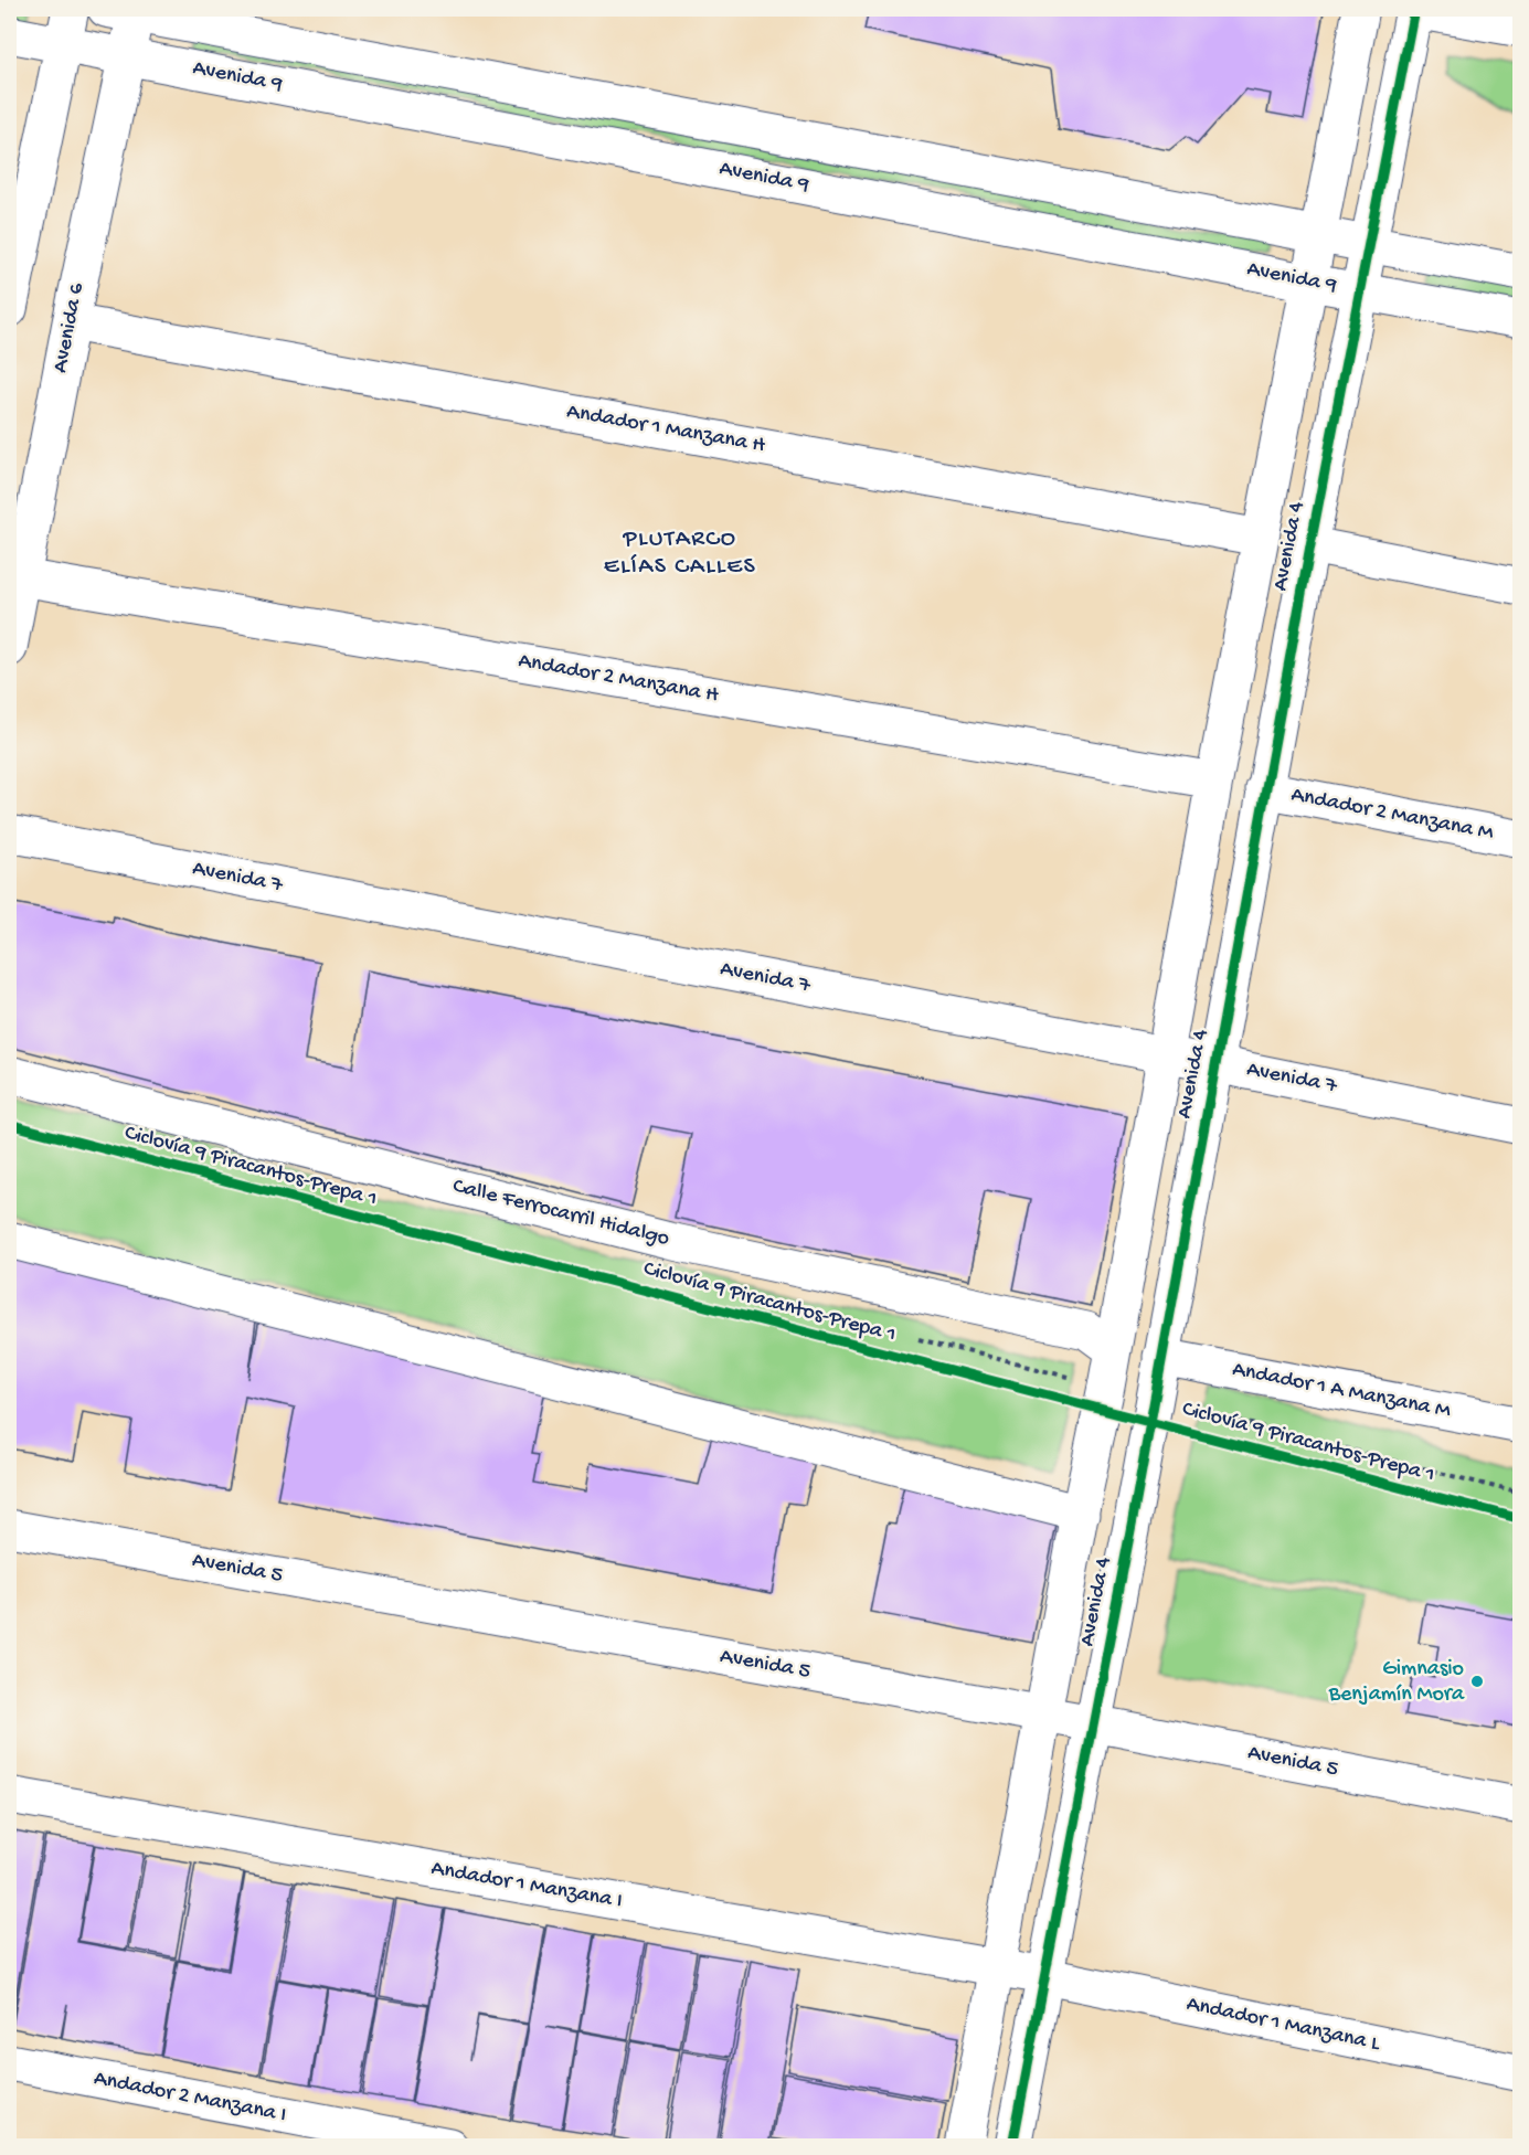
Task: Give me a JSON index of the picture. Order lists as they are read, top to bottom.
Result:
{
  "streets": {
    "street": [
      "Avenida 9",
      "Avenida 6",
      "Andador 1 Manzana H",
      "Avenida 4",
      "Andador 2 Manzana H",
      "Andador 2 Manzana M",
      "Avenida 7",
      "Calle Ferrocarril Hidalgo",
      "Andador 1 A Manzana M",
      "Avenida 5",
      "Andador 1 Manzana I",
      "Andador 1 Manzana L",
      "Andador 2 Manzana I"
    ],
    "cycle path": ["Ciclovía 9 Piracantos-Prepa 1"]
  },
  "crossings": [
    ["Avenida 9", "Avenida 6"],
    ["Avenida 9", "Avenida 4"],
    ["Avenida 6", "Andador 1 Manzana H"],
    ["Avenida 6", "Andador 2 Manzana H"],
    ["Andador 1 Manzana H", "Avenida 4"],
    ["Avenida 4", "Andador 2 Manzana H"],
    ["Avenida 4", "Andador 2 Manzana M"],
    ["Avenida 4", "Avenida 7"],
    ["Avenida 4", "Calle Ferrocarril Hidalgo"],
    ["Avenida 4", "Andador 1 A Manzana M"],
    ["Avenida 4", "Avenida 5"],
    ["Avenida 4", "Andador 1 Manzana I"],
    ["Avenida 4", "Andador 1 Manzana L"],
    ["Andador 1 Manzana I", "Andador 1 Manzana L"]
  ],
  "districts": ["PLUTARCO ELÍAS CALLES"],
  "places": ["Gimnasio Benjamín Mora"]
}
